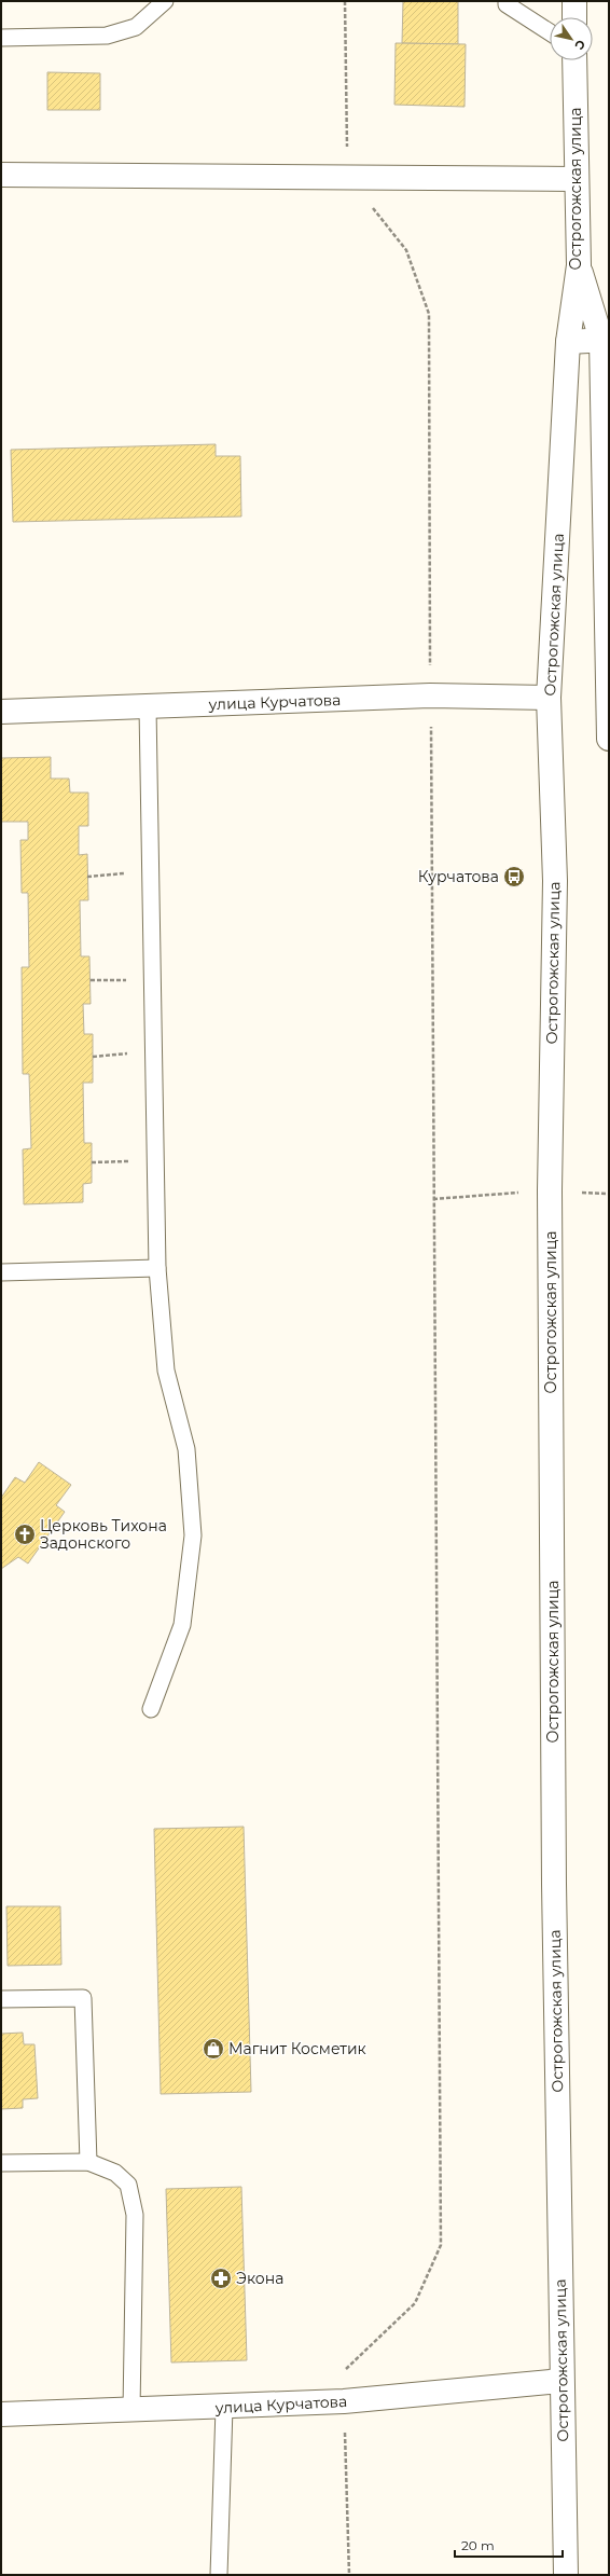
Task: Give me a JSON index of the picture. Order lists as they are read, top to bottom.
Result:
{
  "streets": {
    "street": ["Острогожская улица", "улица Курчатова"]
  },
  "crossings": [
    ["Острогожская улица", "улица Курчатова"]
  ],
  "places": {
    "bus stop": ["Курчатова"],
    "church": ["Церковь Тихона Задонского"],
    "shop": ["Магнит Косметик"],
    "pharmacy": ["Экона"]
  },
  "scale_bar": "20 m",
  "north": "bottom right"
}
